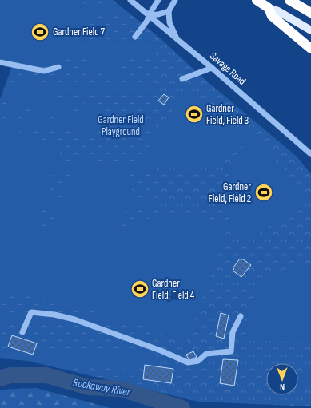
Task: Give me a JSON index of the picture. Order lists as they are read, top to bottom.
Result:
{
  "streets": {
    "street": ["Savage Road"]
  },
  "water": ["Rockaway River"],
  "parks": ["Gardner Field Playground"],
  "places": {
    "sports": [
      "Gardner Field 7",
      "Gardner Field, Field 3",
      "Gardner Field, Field 2",
      "Gardner Field, Field 4"
    ]
  },
  "north": "bottom"
}
